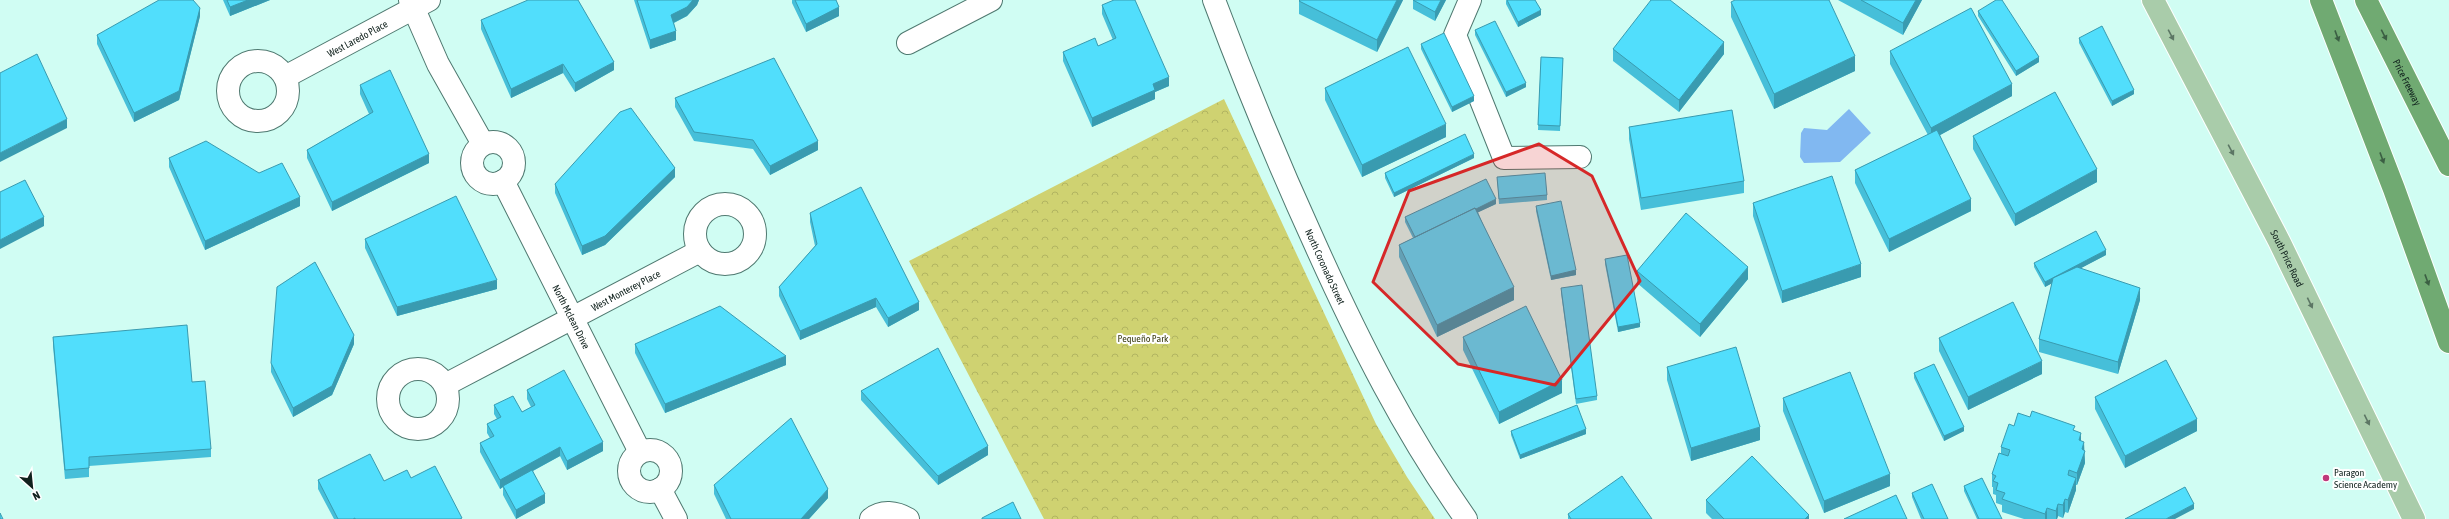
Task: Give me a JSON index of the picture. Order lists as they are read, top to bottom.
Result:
{
  "streets": {
    "highway": ["Price Freeway"],
    "main road": ["South Price Road"],
    "street": [
      "West Laredo Place",
      "North Coronado Street",
      "West Monterey Place",
      "North Mclean Drive"
    ]
  },
  "crossings": [
    ["West Monterey Place", "North Mclean Drive"]
  ],
  "one_way": ["South Price Road"],
  "parks": ["Pequeño Park"],
  "places": ["Paragon Science Academy"],
  "north": "bottom right"
}
